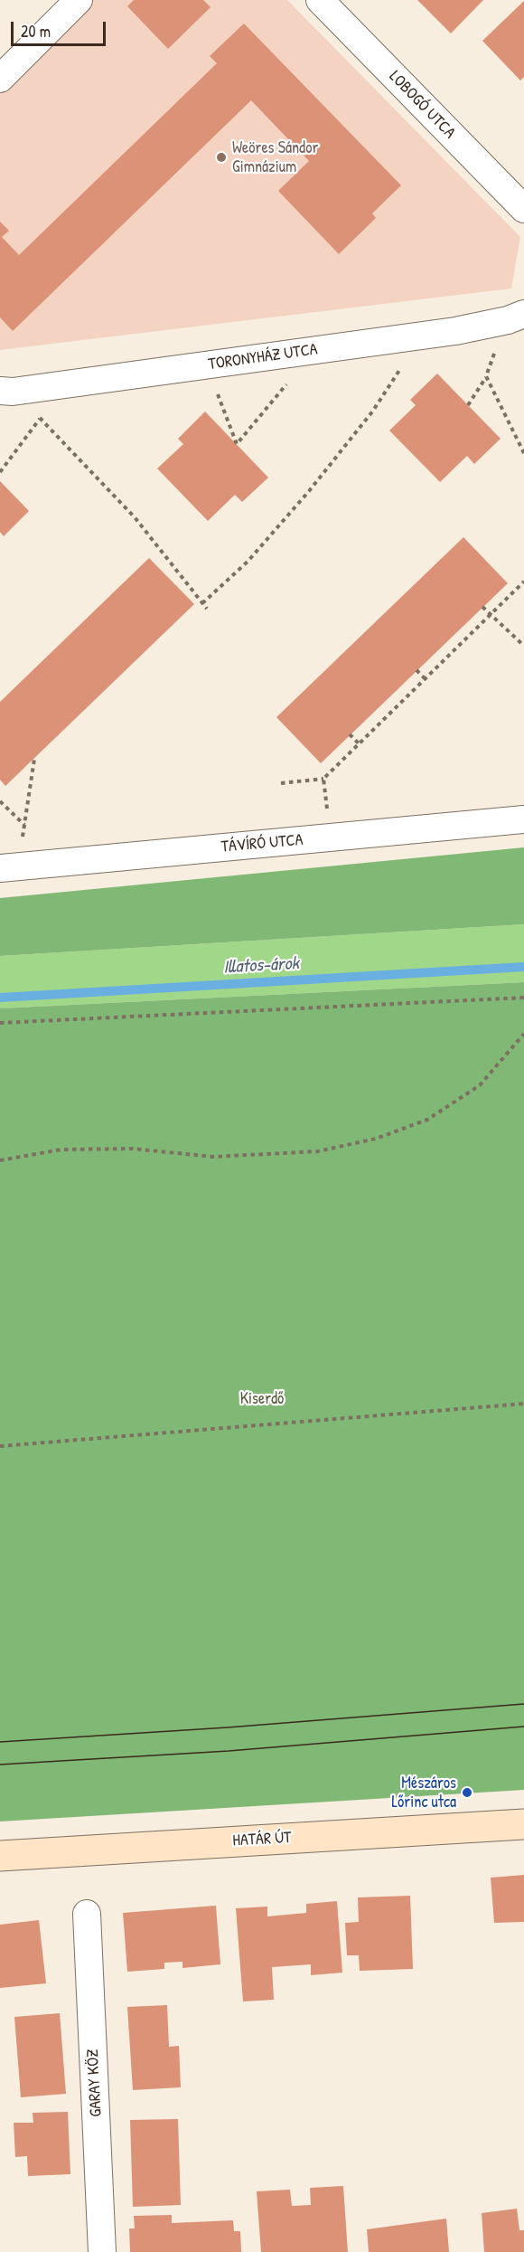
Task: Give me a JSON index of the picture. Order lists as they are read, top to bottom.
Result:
{
  "streets": {
    "main road": ["HATÁR ÚT"],
    "street": [
      "LOBOGÓ UTCA",
      "TORONYHÁZ UTCA",
      "TÁVÍRÓ UTCA",
      "GARAY KÖZ"
    ]
  },
  "water": ["Illatos-árok"],
  "parks": ["Kiserdő"],
  "places": ["Weöres Sándor Gimnázium", "Mészáros Lőrinc utca"],
  "scale_bar": "20 m"
}
